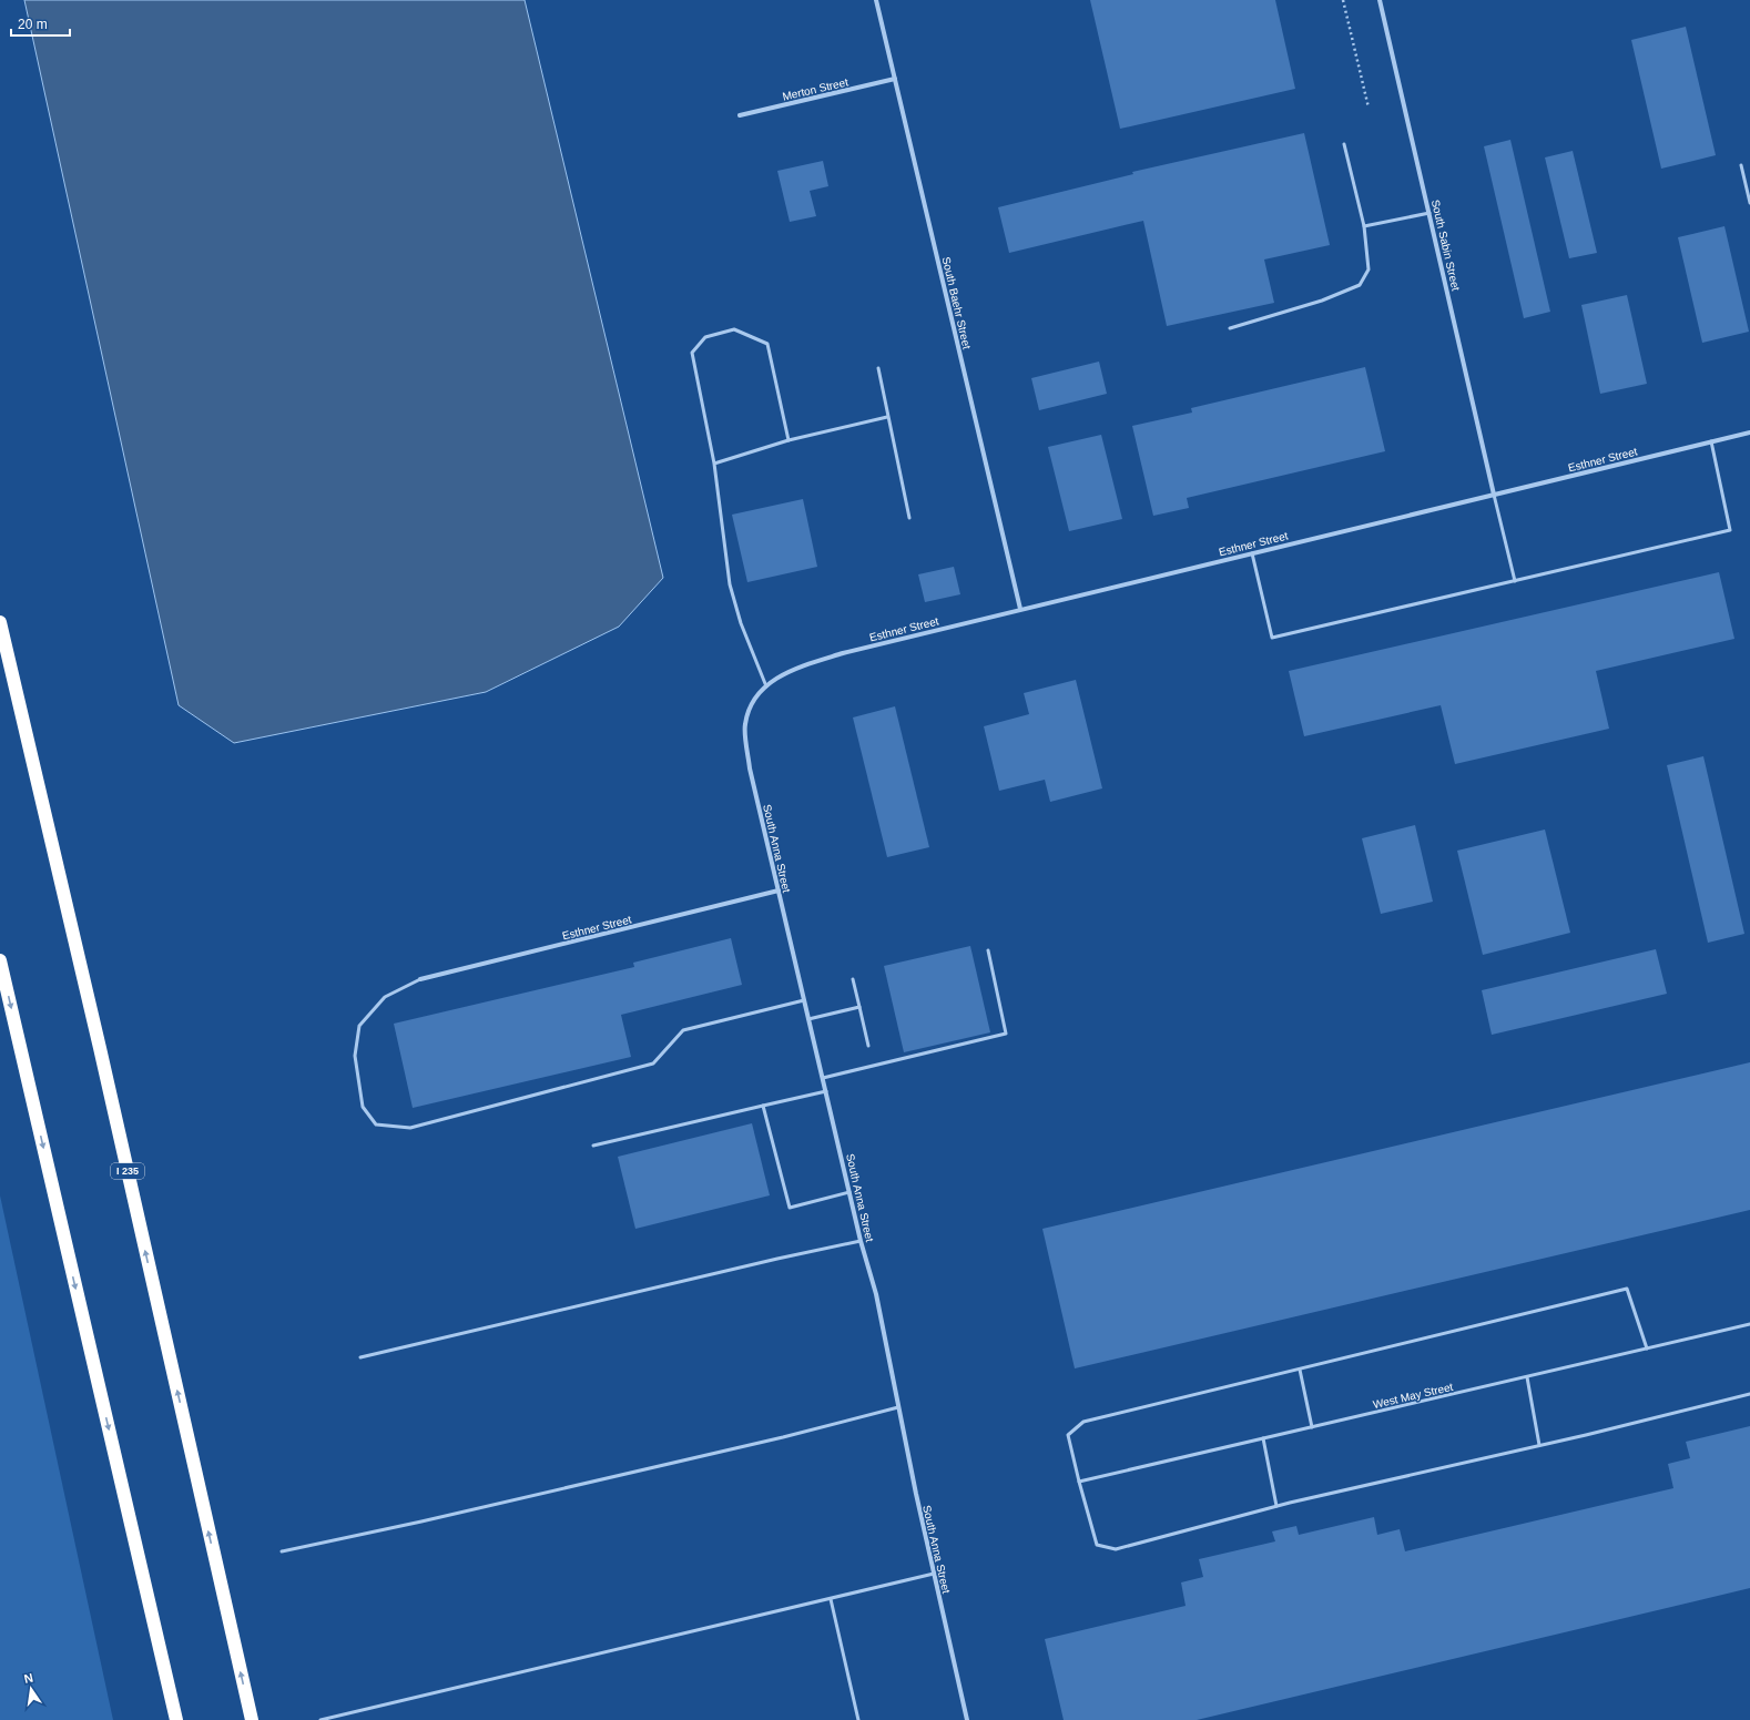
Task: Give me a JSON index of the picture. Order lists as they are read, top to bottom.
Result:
{
  "streets": {
    "highway": ["I 235"],
    "street": [
      "Merton Street",
      "South Sabin Street",
      "South Baehr Street",
      "Esthner Street",
      "South Anna Street"
    ],
    "lane": ["West May Street"]
  },
  "crossings": [
    ["Merton Street", "South Baehr Street"],
    ["South Sabin Street", "Esthner Street"],
    ["South Baehr Street", "Esthner Street"],
    ["Esthner Street", "South Anna Street"]
  ],
  "scale_bar": "20 m",
  "north": "top"
}
